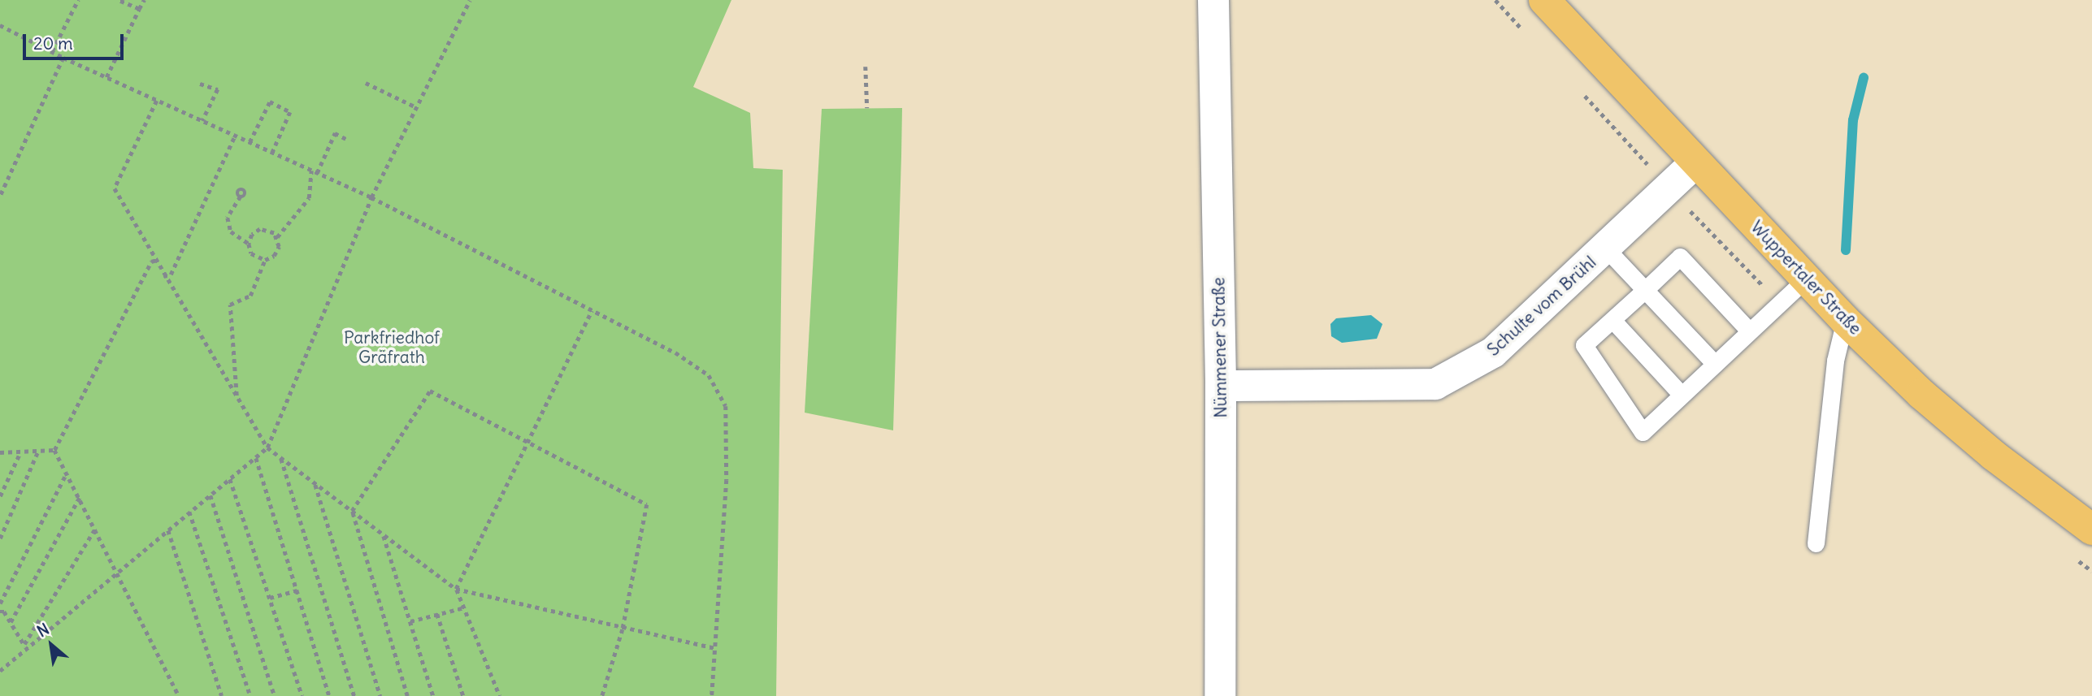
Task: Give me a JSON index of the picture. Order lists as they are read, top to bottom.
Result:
{
  "streets": {
    "main road": ["Wuppertaler Straße"],
    "street": ["Schulte vom Brühl", "Nümmener Straße"]
  },
  "crossings": [
    ["Wuppertaler Straße", "Schulte vom Brühl"],
    ["Schulte vom Brühl", "Nümmener Straße"]
  ],
  "parks": ["Parkfriedhof Gräfrath"],
  "scale_bar": "20 m",
  "north": "top left"
}
